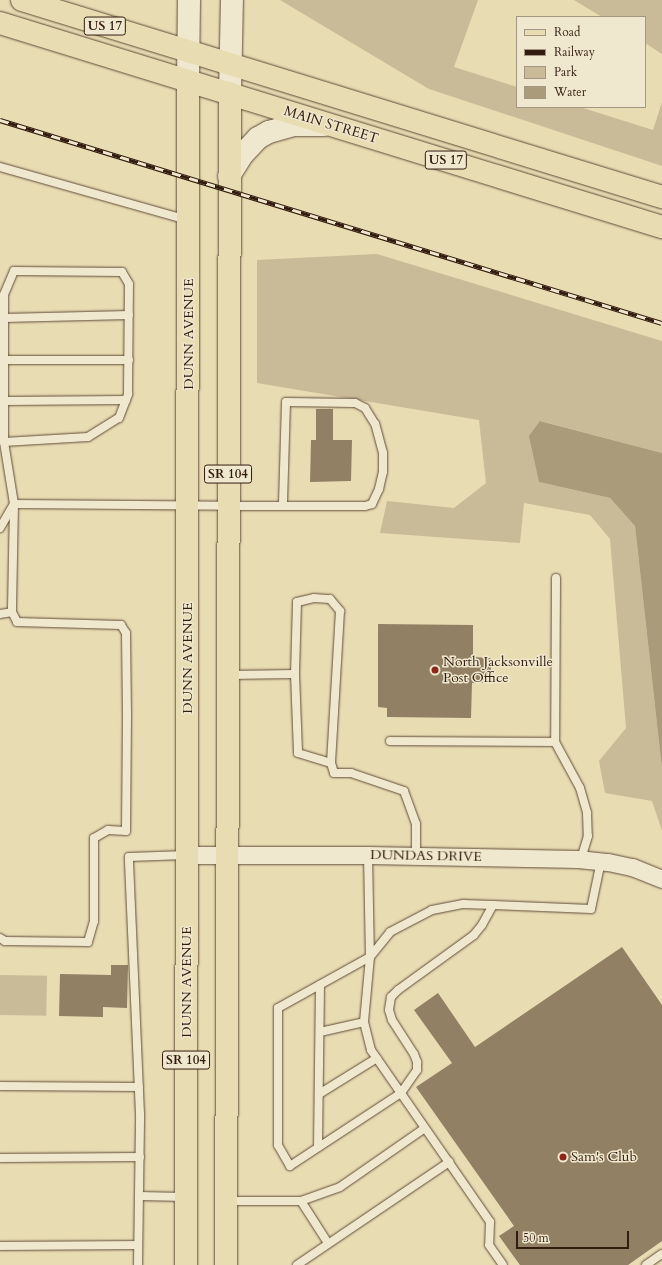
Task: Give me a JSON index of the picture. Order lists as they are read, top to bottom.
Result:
{
  "streets": {
    "main road": [
      "US 17",
      "MAIN STREET",
      "DUNN AVENUE",
      "SR 104"
    ],
    "street": ["DUNDAS DRIVE"]
  },
  "crossings": [
    ["MAIN STREET", "DUNN AVENUE"],
    ["MAIN STREET", "SR 104"],
    ["DUNN AVENUE", "DUNDAS DRIVE"],
    ["SR 104", "DUNDAS DRIVE"]
  ],
  "places": ["North Jacksonville Post Office", "Sam's Club"],
  "legend": [
    "Road",
    "Railway",
    "Park",
    "Water"
  ],
  "scale_bar": "50 m"
}
